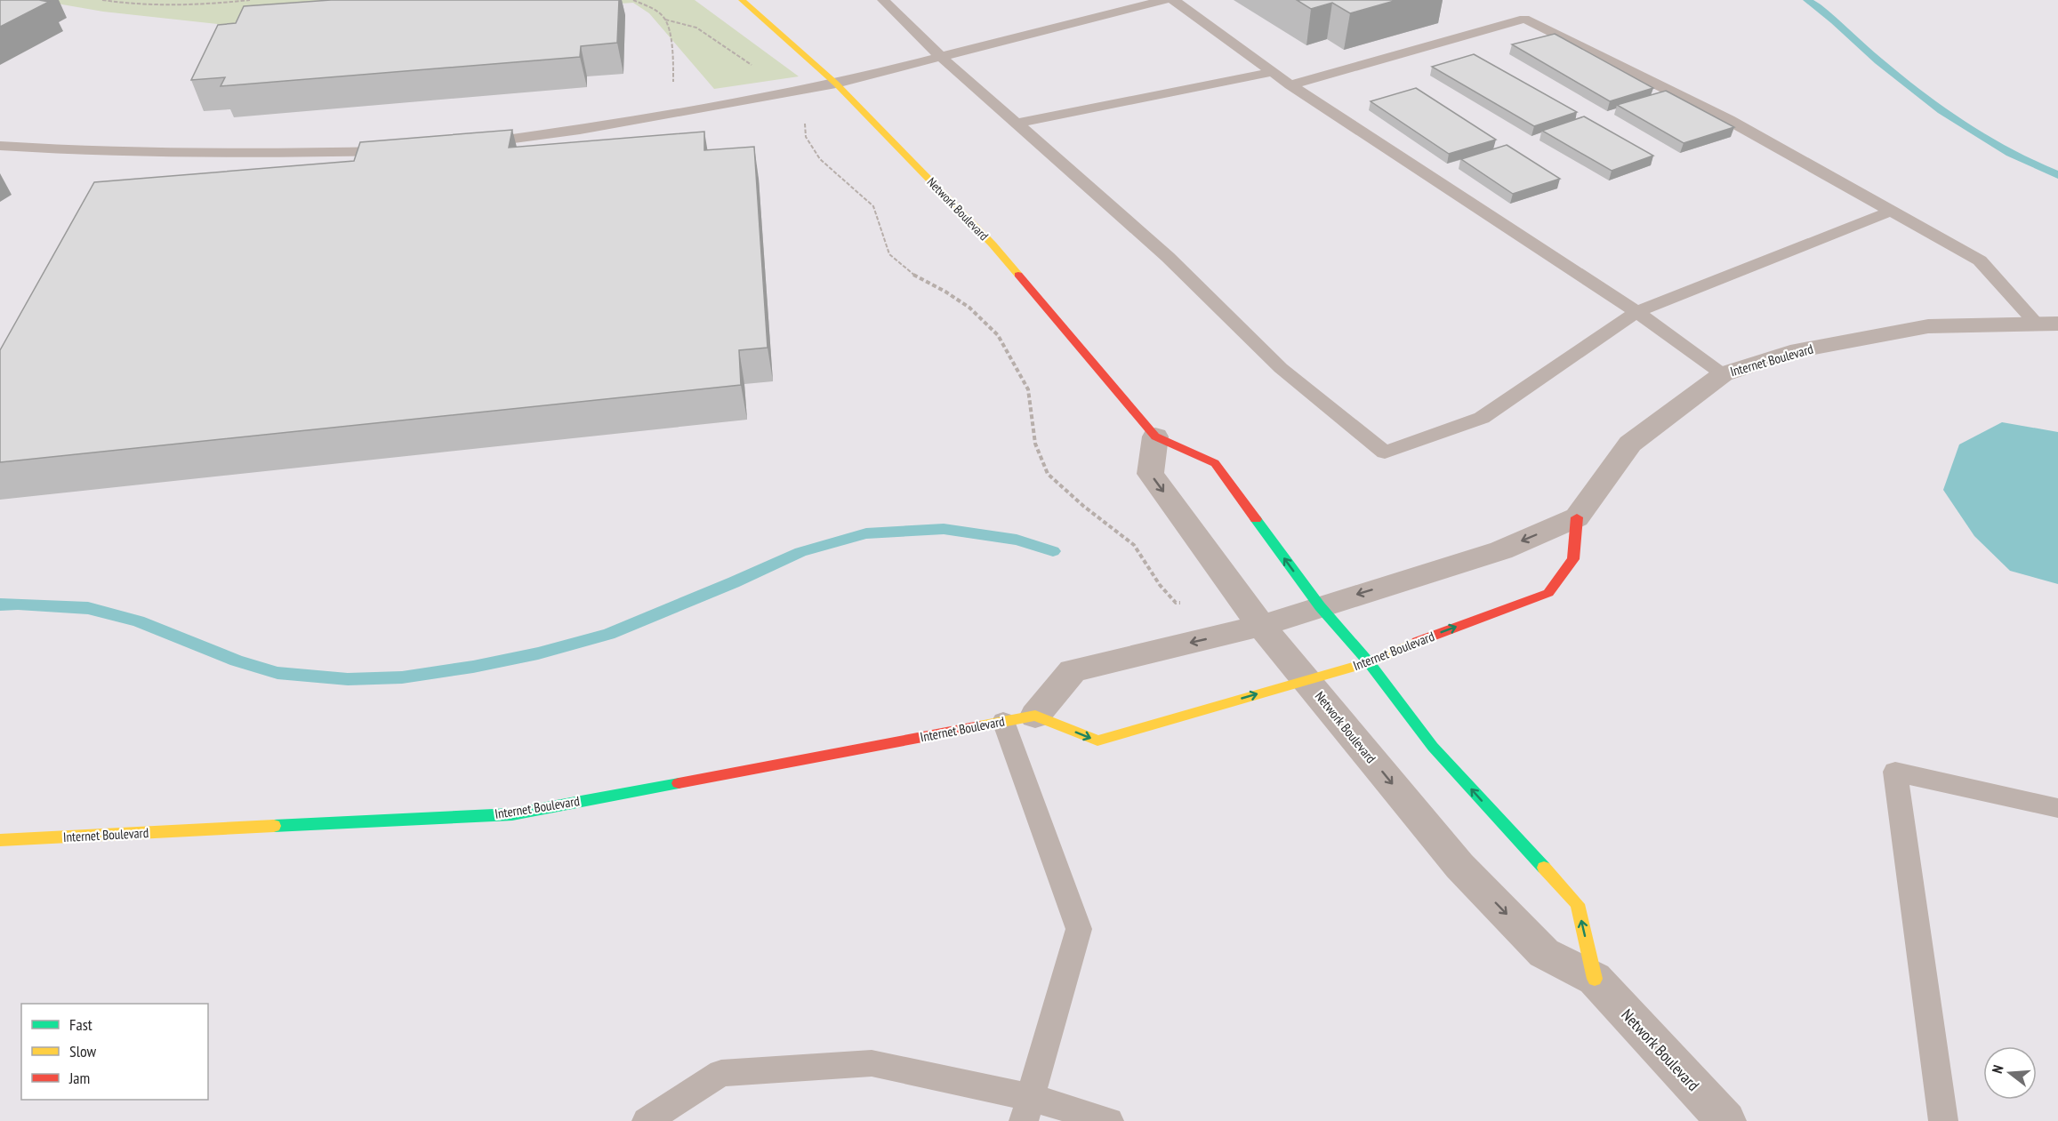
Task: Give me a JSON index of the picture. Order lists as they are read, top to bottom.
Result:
{
  "streets": {
    "street": ["Network Boulevard", "Internet Boulevard"]
  },
  "crossings": [
    ["Network Boulevard", "Internet Boulevard"]
  ],
  "legend": ["Fast", "Slow", "Jam"],
  "north": "left"
}
